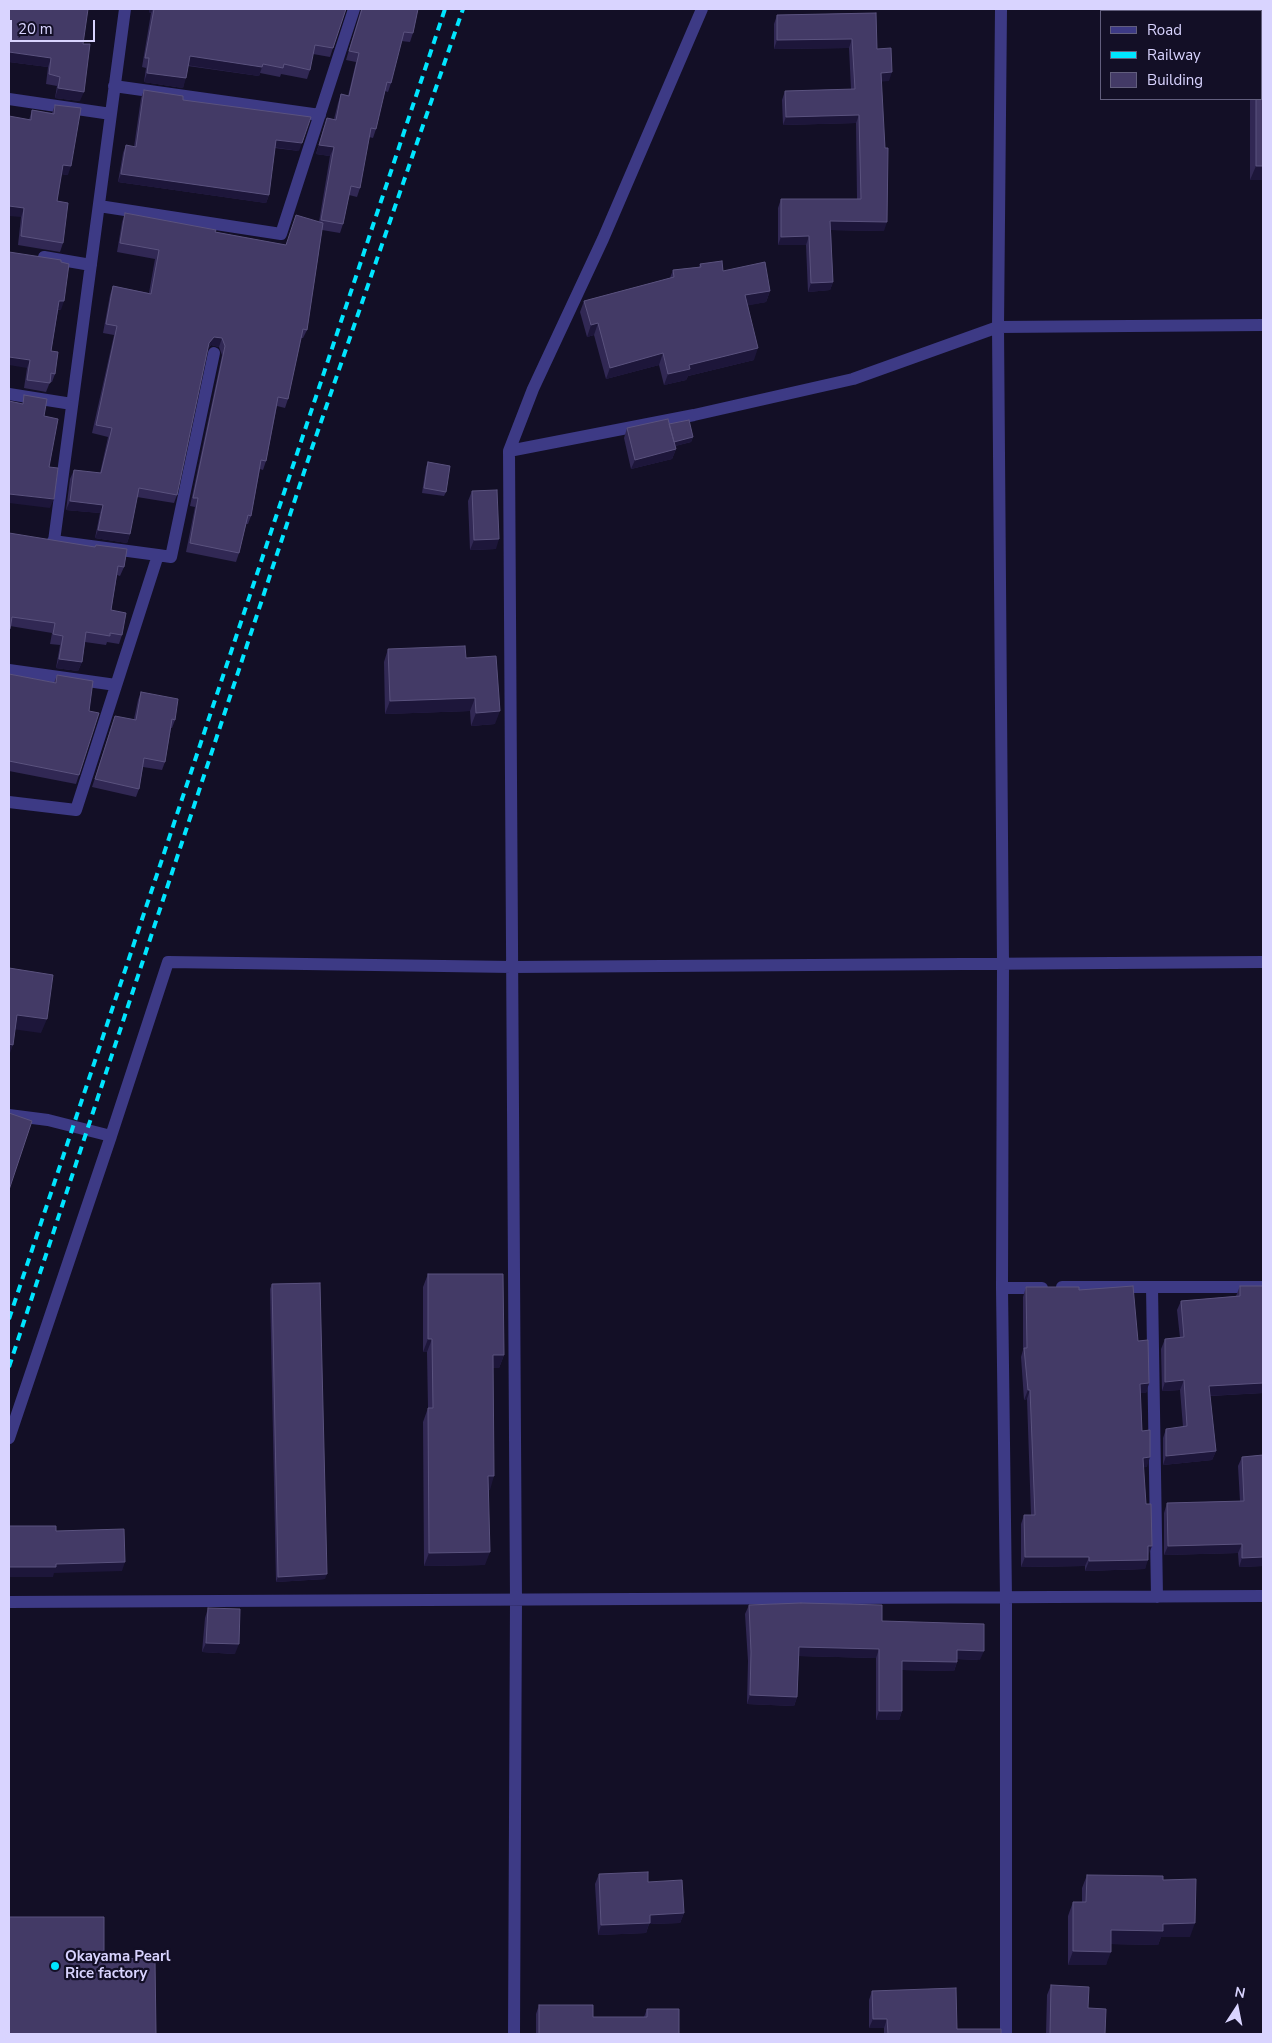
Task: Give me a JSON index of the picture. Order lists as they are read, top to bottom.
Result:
{
  "places": ["Okayama Pearl Rice factory"],
  "legend": ["Road", "Railway", "Building"],
  "scale_bar": "20 m",
  "north": "top"
}
